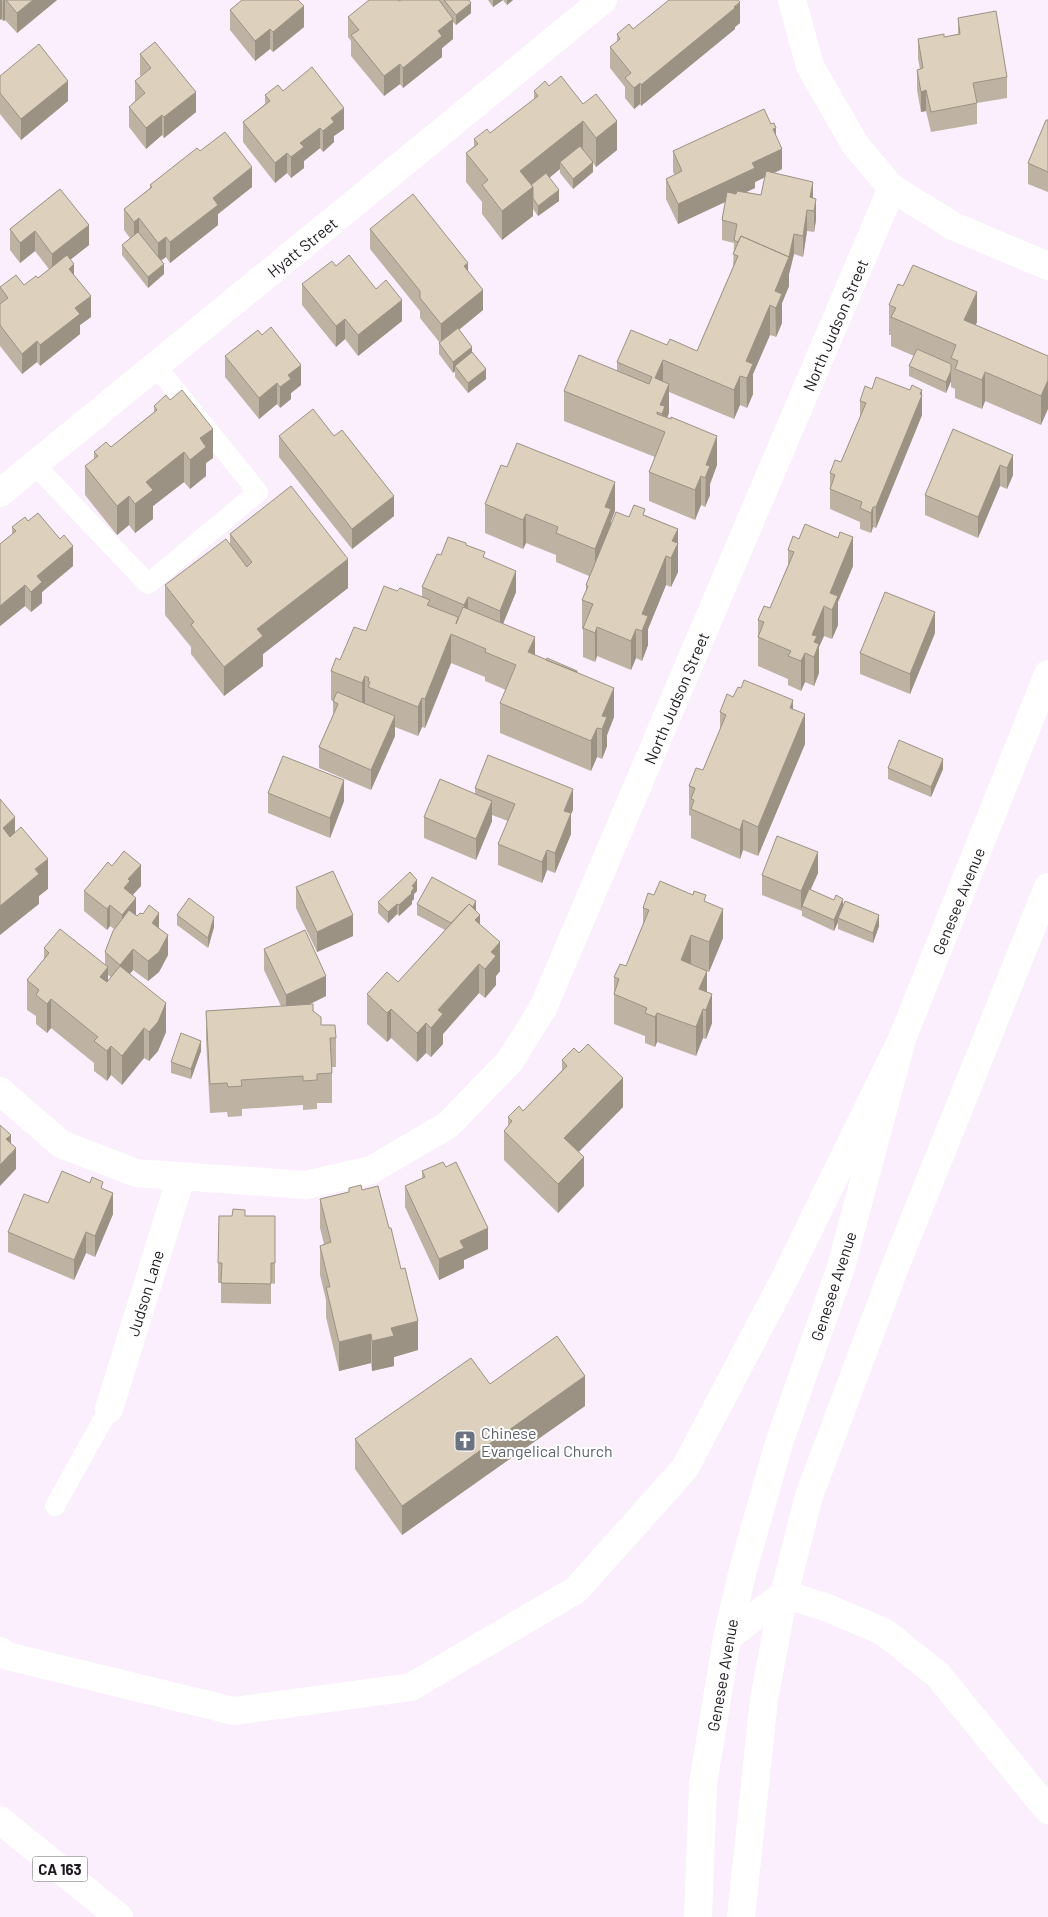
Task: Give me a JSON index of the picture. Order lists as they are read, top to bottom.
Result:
{
  "streets": {
    "main road": [
      "Hyatt Street",
      "North Judson Street",
      "Genesee Avenue",
      "Judson Lane",
      "CA 163"
    ]
  },
  "crossings": [
    ["North Judson Street", "Judson Lane"]
  ],
  "places": {
    "church": ["Chinese Evangelical Church"]
  }
}
